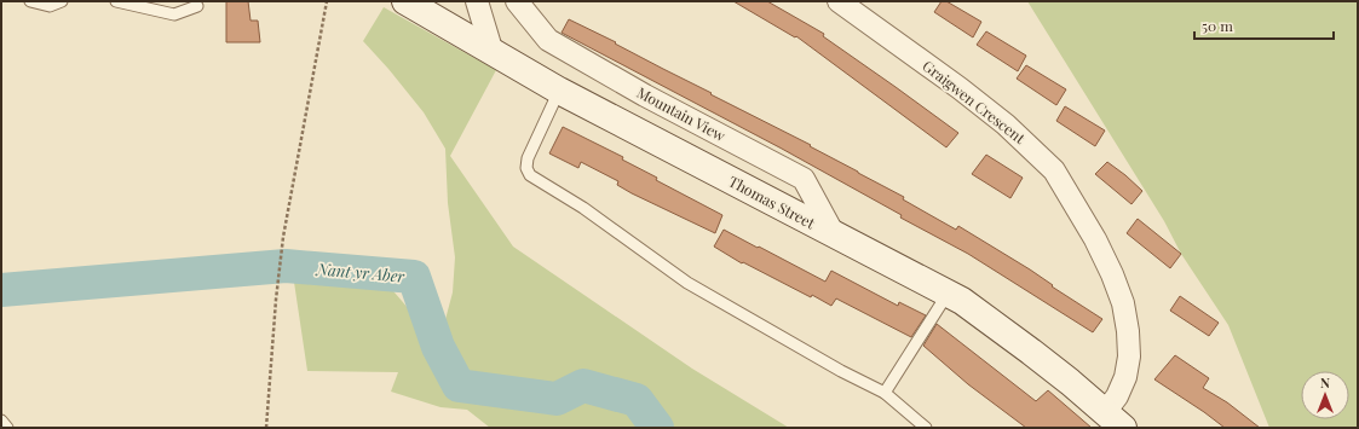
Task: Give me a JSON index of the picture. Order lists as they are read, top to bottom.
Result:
{
  "streets": {
    "main road": ["Thomas Street"],
    "street": ["Graigwen Crescent", "Mountain View"]
  },
  "crossings": [
    ["Graigwen Crescent", "Thomas Street"],
    ["Mountain View", "Thomas Street"]
  ],
  "water": ["Nant yr Aber"],
  "scale_bar": "50 m",
  "north": "top"
}
